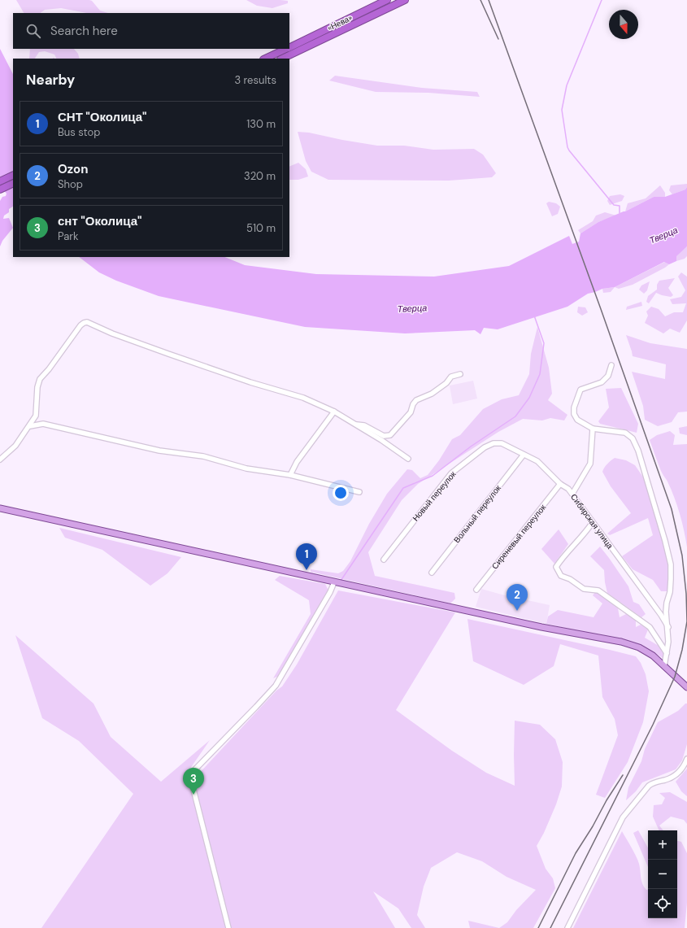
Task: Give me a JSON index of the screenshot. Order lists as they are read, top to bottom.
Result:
{
  "streets": {
    "highway": ["«Нева»"],
    "street": [
      "Новый переулок",
      "Вольный переулок",
      "Сибирская улица",
      "Сиреневый переулок"
    ]
  },
  "crossings": [
    ["Новый переулок", "Сибирская улица"],
    ["Вольный переулок", "Сибирская улица"],
    ["Сибирская улица", "Сиреневый переулок"]
  ],
  "water": ["Тверца"],
  "north": "bottom",
  "page": {
    "search": "Search here",
    "heading": ["Nearby", "3 results"],
    "list": [
      {
        "mark": "1",
        "name": "СНТ \"Околица\"",
        "note": "Bus stop",
        "value": "130 m"
      },
      {
        "mark": "2",
        "name": "Ozon",
        "note": "Shop",
        "value": "320 m"
      },
      {
        "mark": "3",
        "name": "снт \"Околица\"",
        "note": "Park",
        "value": "510 m"
      }
    ],
    "pins": ["1", "2", "3"],
    "map_buttons": ["+", "−"]
  }
}
